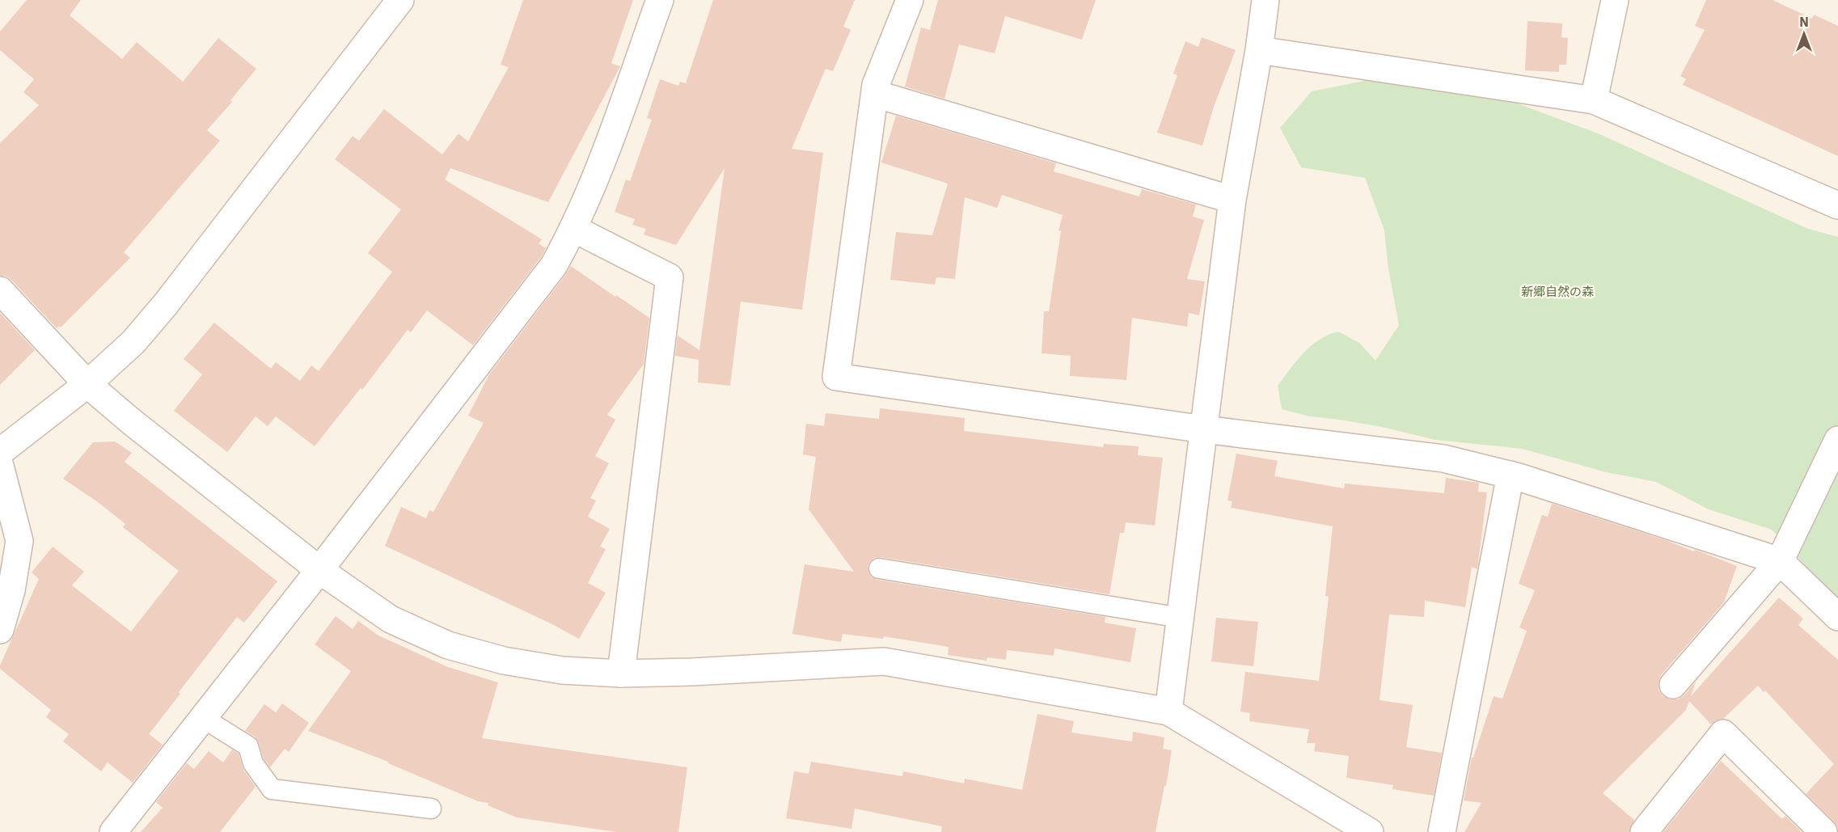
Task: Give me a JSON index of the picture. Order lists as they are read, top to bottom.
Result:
{
  "parks": ["新郷自然の森"],
  "north": "top"
}
